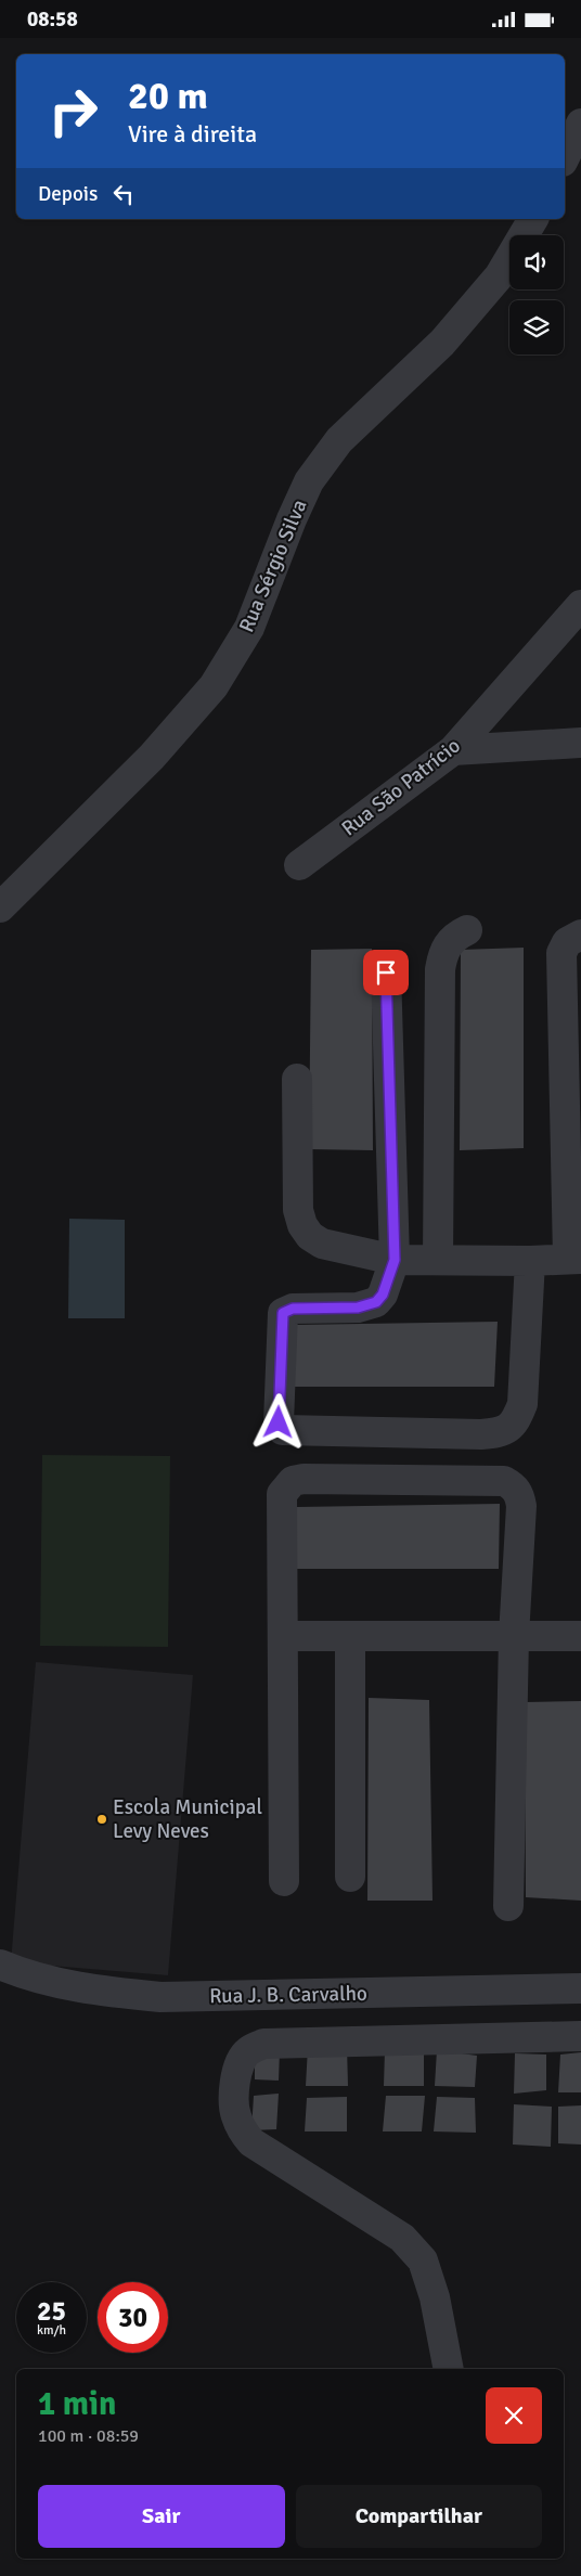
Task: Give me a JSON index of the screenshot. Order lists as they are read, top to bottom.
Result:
{
  "streets": {
    "street": ["Rua Sérgio Silva", "Rua São Patrício", "Rua J. B. Carvalho"]
  },
  "places": ["Escola Municipal Levy Neves"],
  "page": {
    "status": "08:58",
    "turn": ["20 m", "Vire à direita"],
    "then": "Depois",
    "speed": "25 km/h",
    "limit": "30",
    "heading": ["1 min", "100 m · 08:59"],
    "buttons": ["Sair", "Compartilhar"]
  }
}
